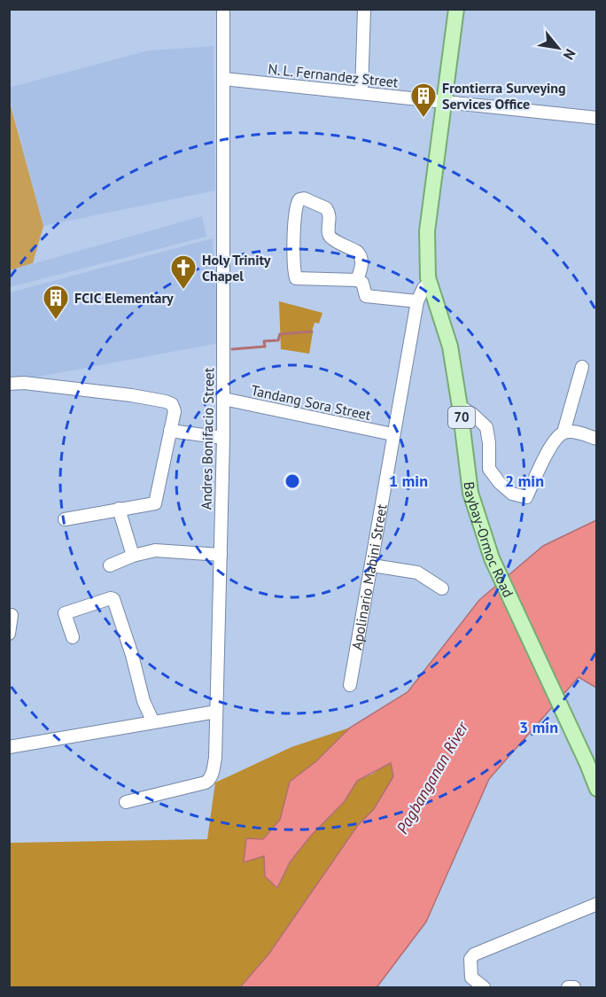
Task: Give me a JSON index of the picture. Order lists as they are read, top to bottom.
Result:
{
  "streets": {
    "main road": ["70", "Baybay-Ormoc Road"],
    "street": [
      "N. L. Fernandez Street",
      "Tandang Sora Street",
      "Andres Bonifacio Street",
      "Apolinario Mabini Street"
    ]
  },
  "crossings": [
    ["N. L. Fernandez Street", "70"],
    ["N. L. Fernandez Street", "Andres Bonifacio Street"],
    ["Tandang Sora Street", "Andres Bonifacio Street"],
    ["Tandang Sora Street", "Apolinario Mabini Street"],
    ["70", "Baybay-Ormoc Road"],
    ["70", "Apolinario Mabini Street"],
    ["Baybay-Ormoc Road", "Apolinario Mabini Street"]
  ],
  "water": ["Pagbanganan River"],
  "places": {
    "building": ["Frontierra Surveying Services Office", "FCIC Elementary"],
    "church": ["Holy Trinity Chapel"]
  },
  "north": "bottom right",
  "rings": ["1 min", "2 min", "3 min"]
}
